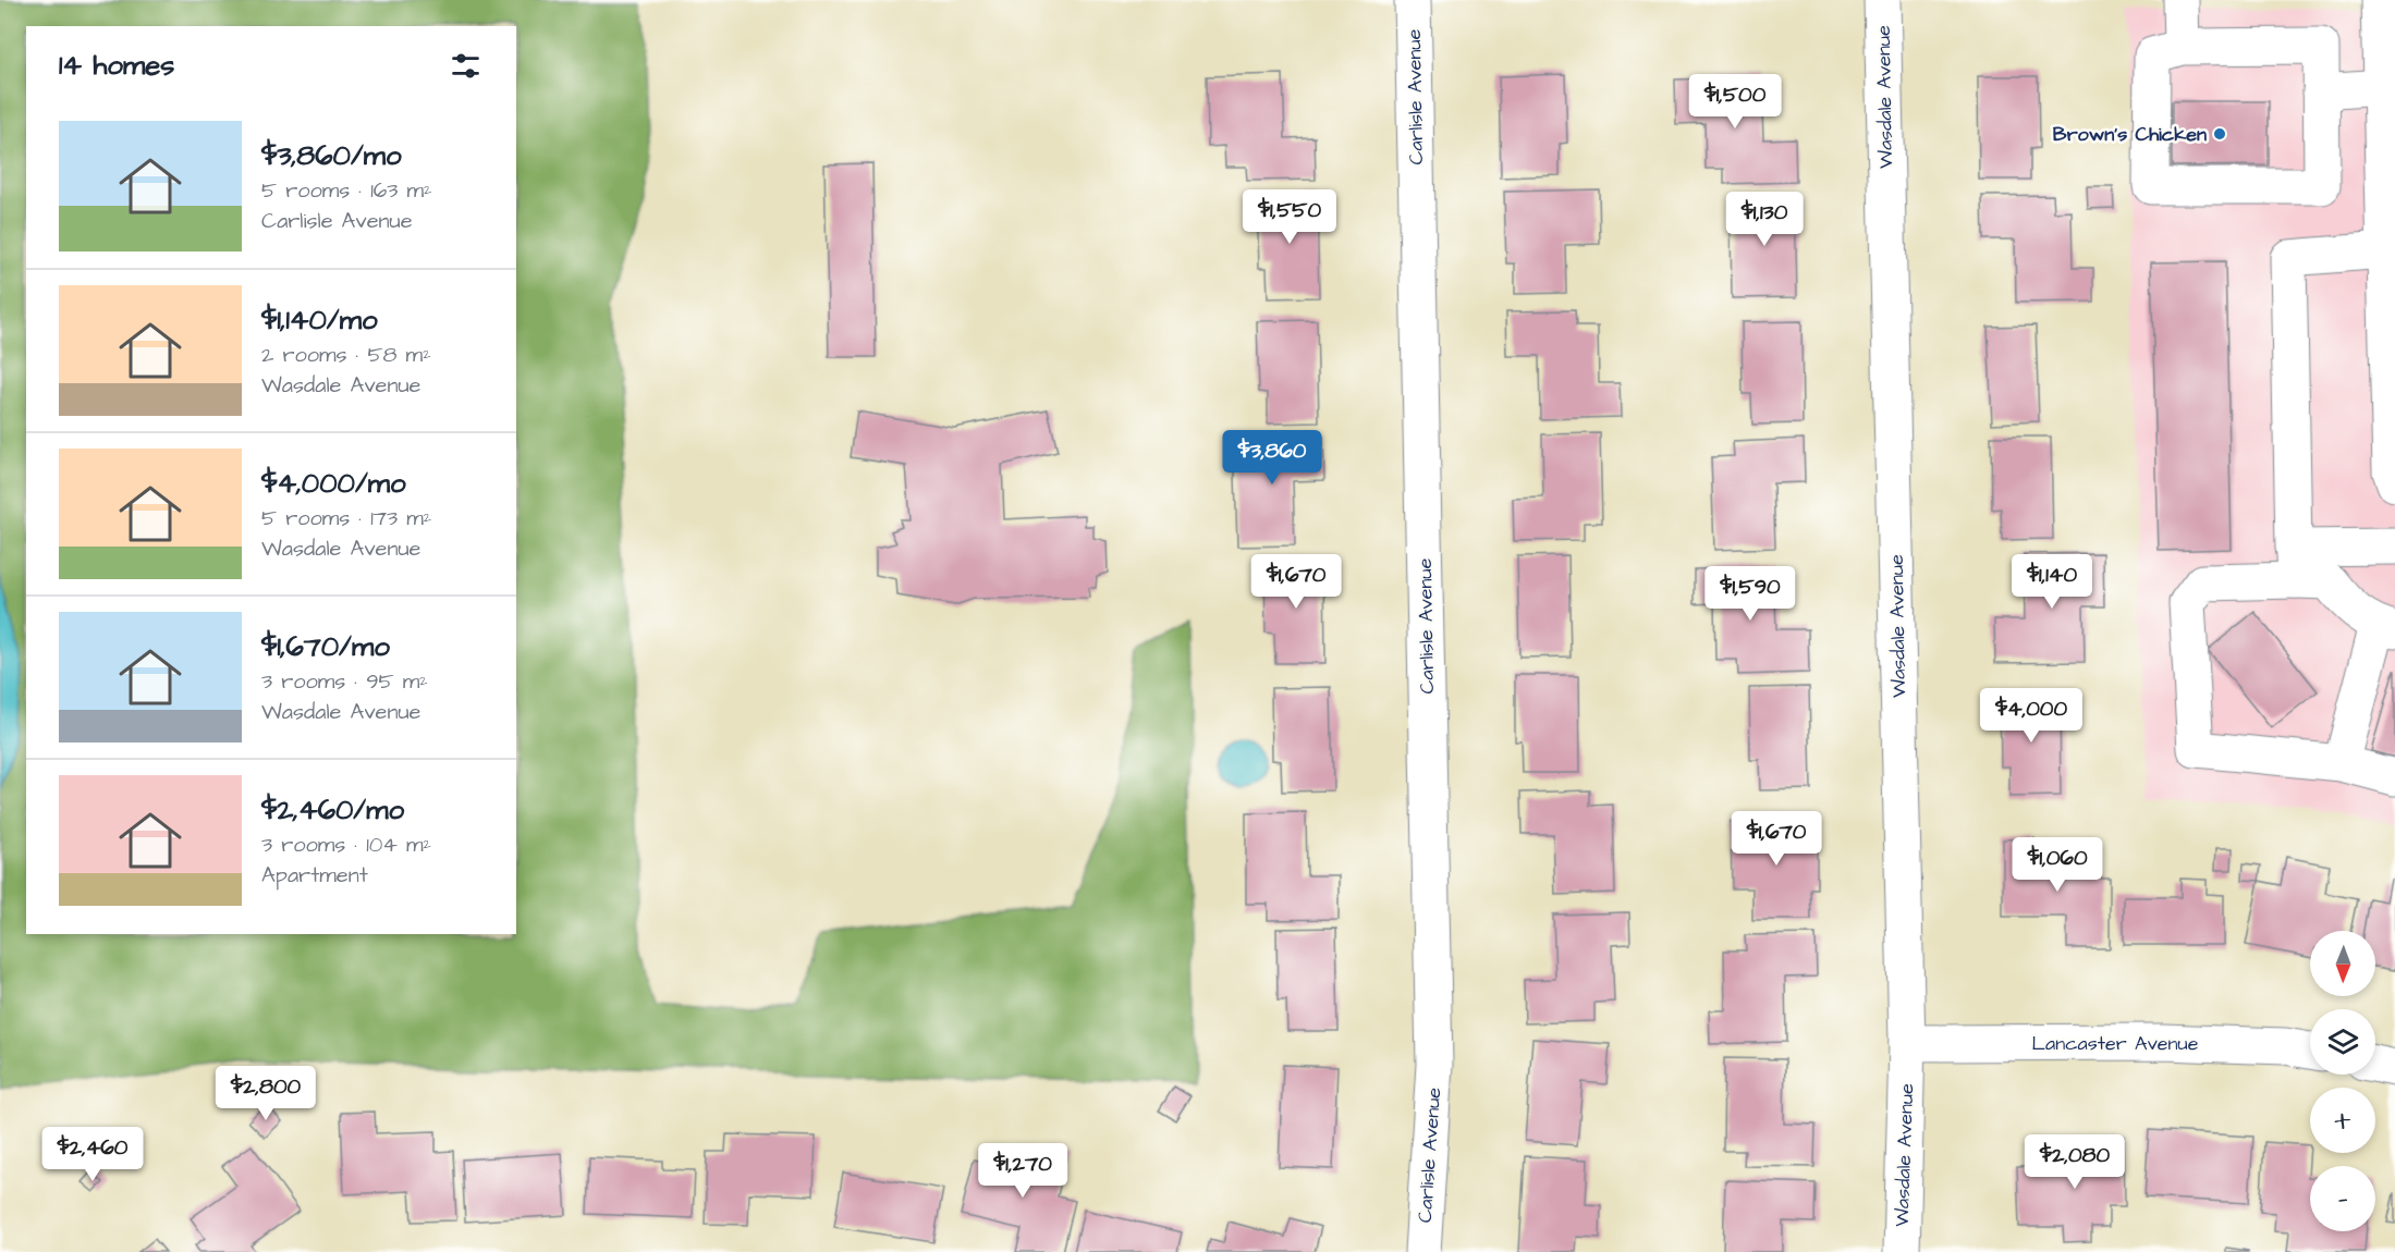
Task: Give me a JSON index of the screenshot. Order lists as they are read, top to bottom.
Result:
{
  "streets": {
    "street": ["Carlisle Avenue", "Wasdale Avenue", "Lancaster Avenue"]
  },
  "crossings": [
    ["Wasdale Avenue", "Lancaster Avenue"]
  ],
  "places": ["Brown's Chicken"],
  "north": "bottom",
  "page": {
    "heading": "14 homes",
    "price": [
      "$1,500",
      "$1,550",
      "$1,130",
      "$3,860",
      "$1,670",
      "$1,140",
      "$1,590",
      "$4,000",
      "$1,670",
      "$1,060",
      "$2,800",
      "$2,460",
      "$2,080",
      "$1,270"
    ],
    "list": [
      {
        "name": "$3,860/mo",
        "note": "5 rooms · 163 m² · Carlisle Avenue"
      },
      {
        "name": "$1,140/mo",
        "note": "2 rooms · 58 m² · Wasdale Avenue"
      },
      {
        "name": "$4,000/mo",
        "note": "5 rooms · 173 m² · Wasdale Avenue"
      },
      {
        "name": "$1,670/mo",
        "note": "3 rooms · 95 m² · Wasdale Avenue"
      },
      {
        "name": "$2,460/mo",
        "note": "3 rooms · 104 m² · Apartment"
      }
    ],
    "map_buttons": ["+", "−"]
  }
}
